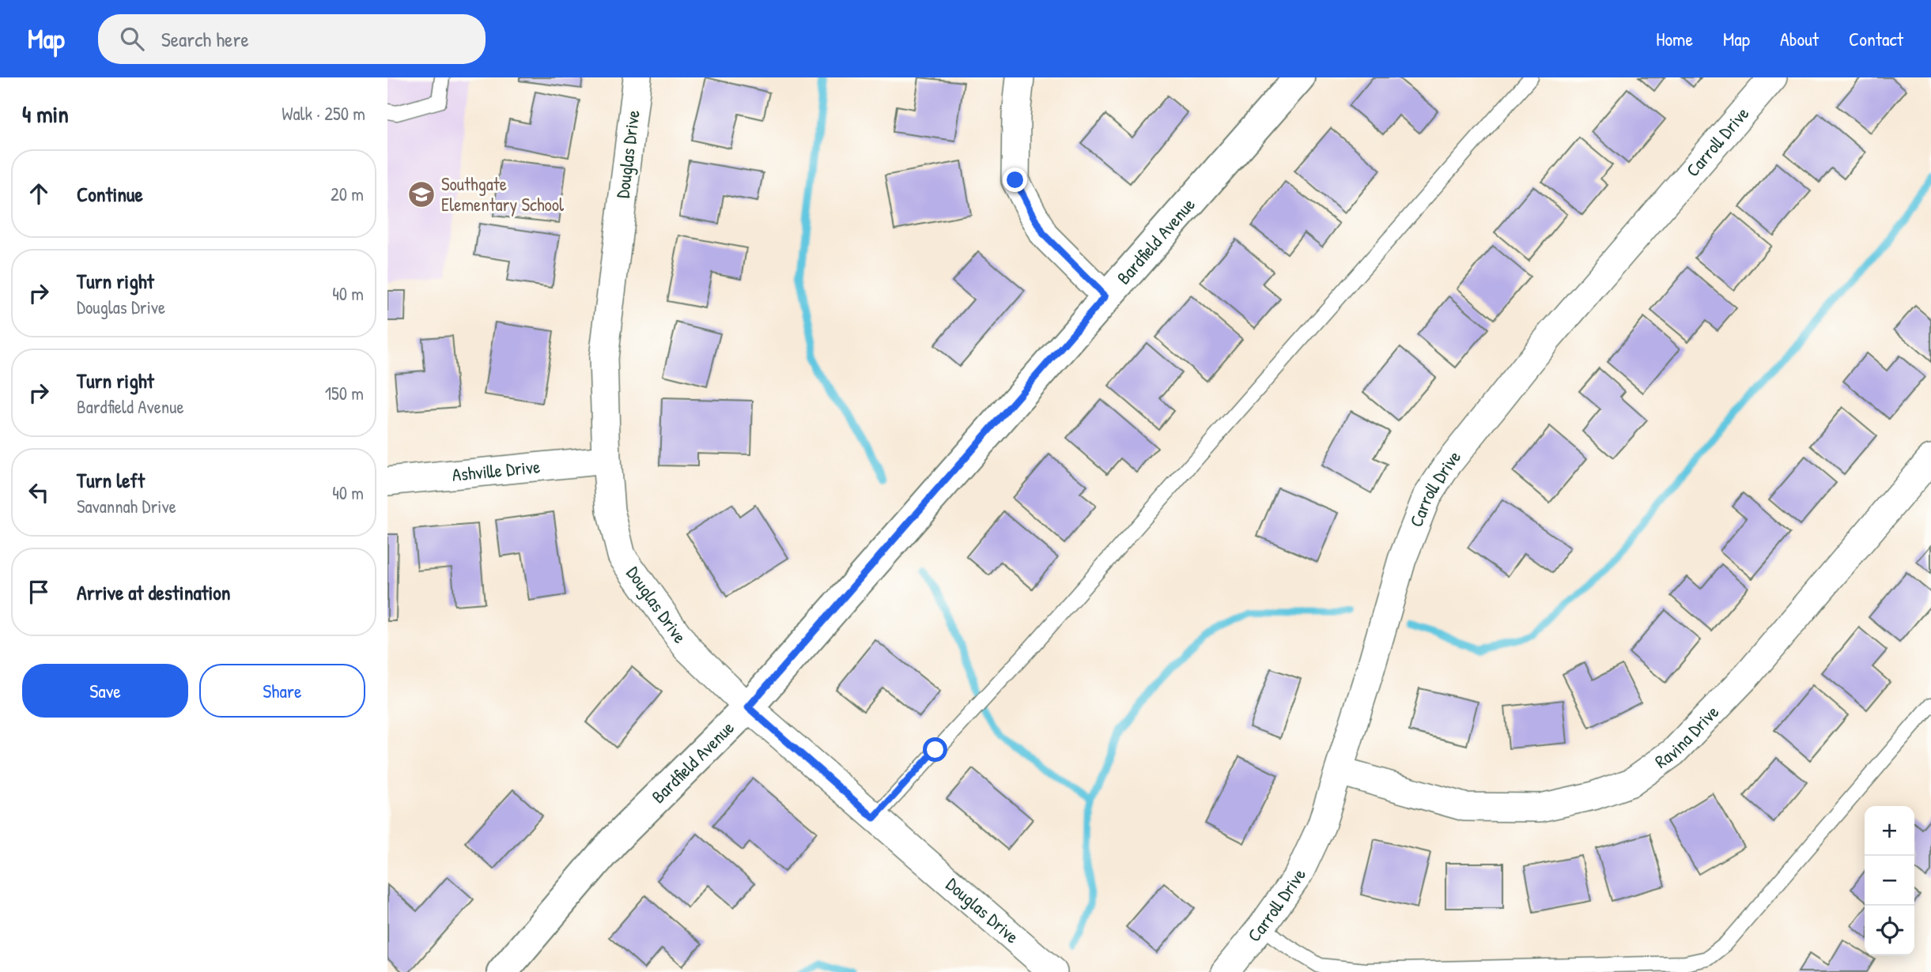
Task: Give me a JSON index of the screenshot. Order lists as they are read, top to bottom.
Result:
{
  "streets": {
    "street": [
      "Carroll Drive",
      "Douglas Drive",
      "Bardfield Avenue",
      "Ashville Drive",
      "Ravina Drive"
    ]
  },
  "crossings": [
    ["Carroll Drive", "Ravina Drive"],
    ["Douglas Drive", "Bardfield Avenue"],
    ["Douglas Drive", "Ashville Drive"]
  ],
  "places": {
    "school or university": ["Southgate Elementary School"]
  },
  "page": {
    "header": "Map",
    "search": "Search here",
    "nav": [
      "Home",
      "Map",
      "About",
      "Contact"
    ],
    "heading": ["4 min", "Walk · 250 m"],
    "list": [
      ["Continue", "20 m"],
      ["Turn right", "Douglas Drive", "40 m"],
      ["Turn right", "Bardfield Avenue", "150 m"],
      ["Turn left", "Savannah Drive", "40 m"],
      "Arrive at destination"
    ],
    "buttons": ["Save", "Share"],
    "map_buttons": ["+", "−"]
  }
}
